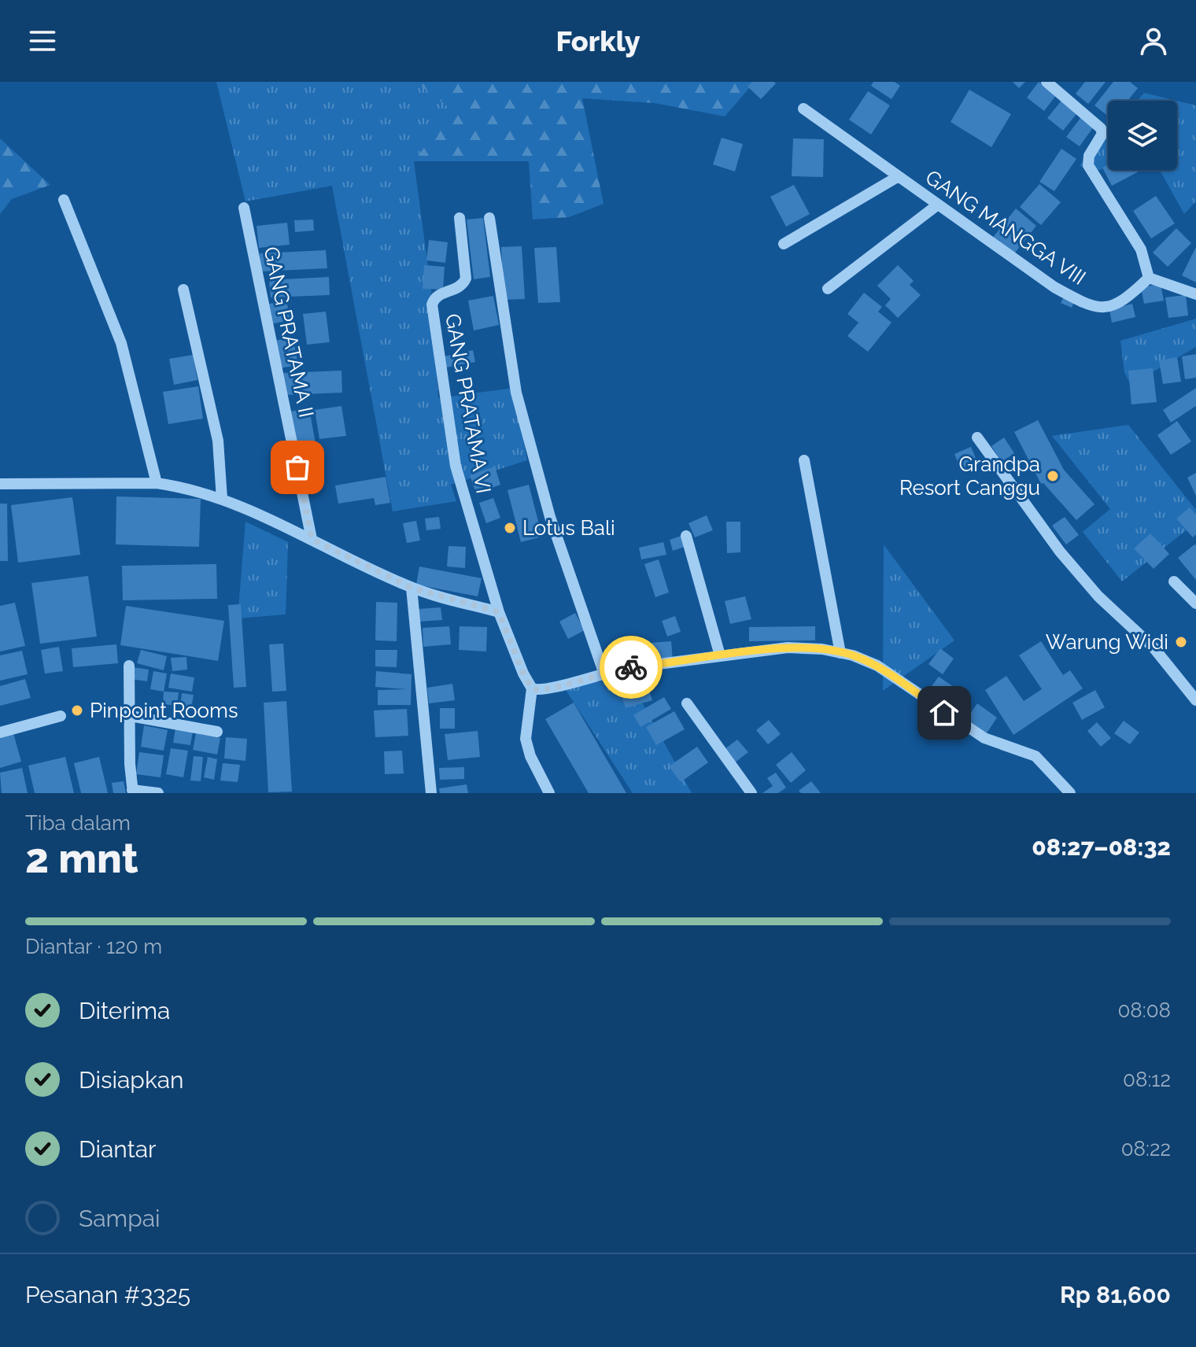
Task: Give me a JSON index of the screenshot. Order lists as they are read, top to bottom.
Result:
{
  "streets": {
    "street": ["GANG MANGGA VIII", "GANG PRATAMA II", "GANG PRATAMA VI"]
  },
  "places": [
    "Grandpa Resort Canggu",
    "Lotus Bali",
    "Warung Widi",
    "Pinpoint Rooms"
  ],
  "page": {
    "header": "Forkly",
    "heading": ["2 mnt", "Tiba dalam", "08:27–08:32"],
    "panel": ["Pesanan #3325", "Rp 81,600"],
    "bar": "Diantar · 120 m",
    "list": [
      ["Diterima", "08:08"],
      ["Disiapkan", "08:12"],
      ["Diantar", "08:22"],
      "Sampai"
    ]
  }
}
